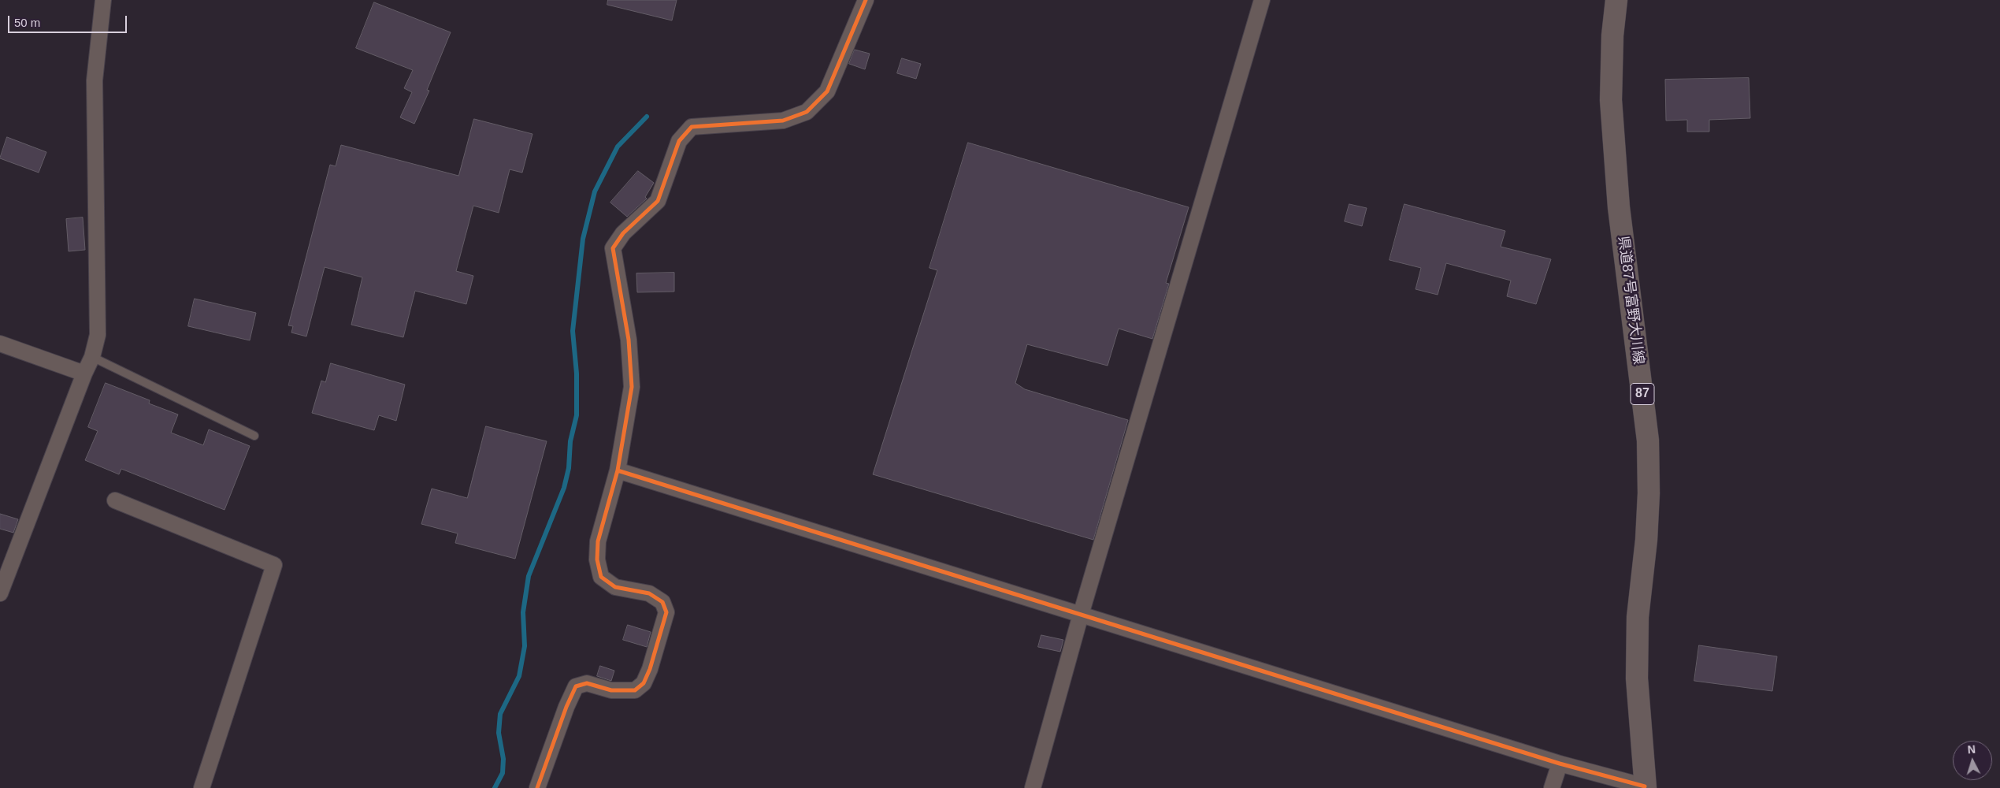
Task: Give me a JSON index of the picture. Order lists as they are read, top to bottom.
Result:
{
  "streets": {
    "main road": ["県道87号富野大川線", "87"]
  },
  "scale_bar": "50 m",
  "north": "top"
}
